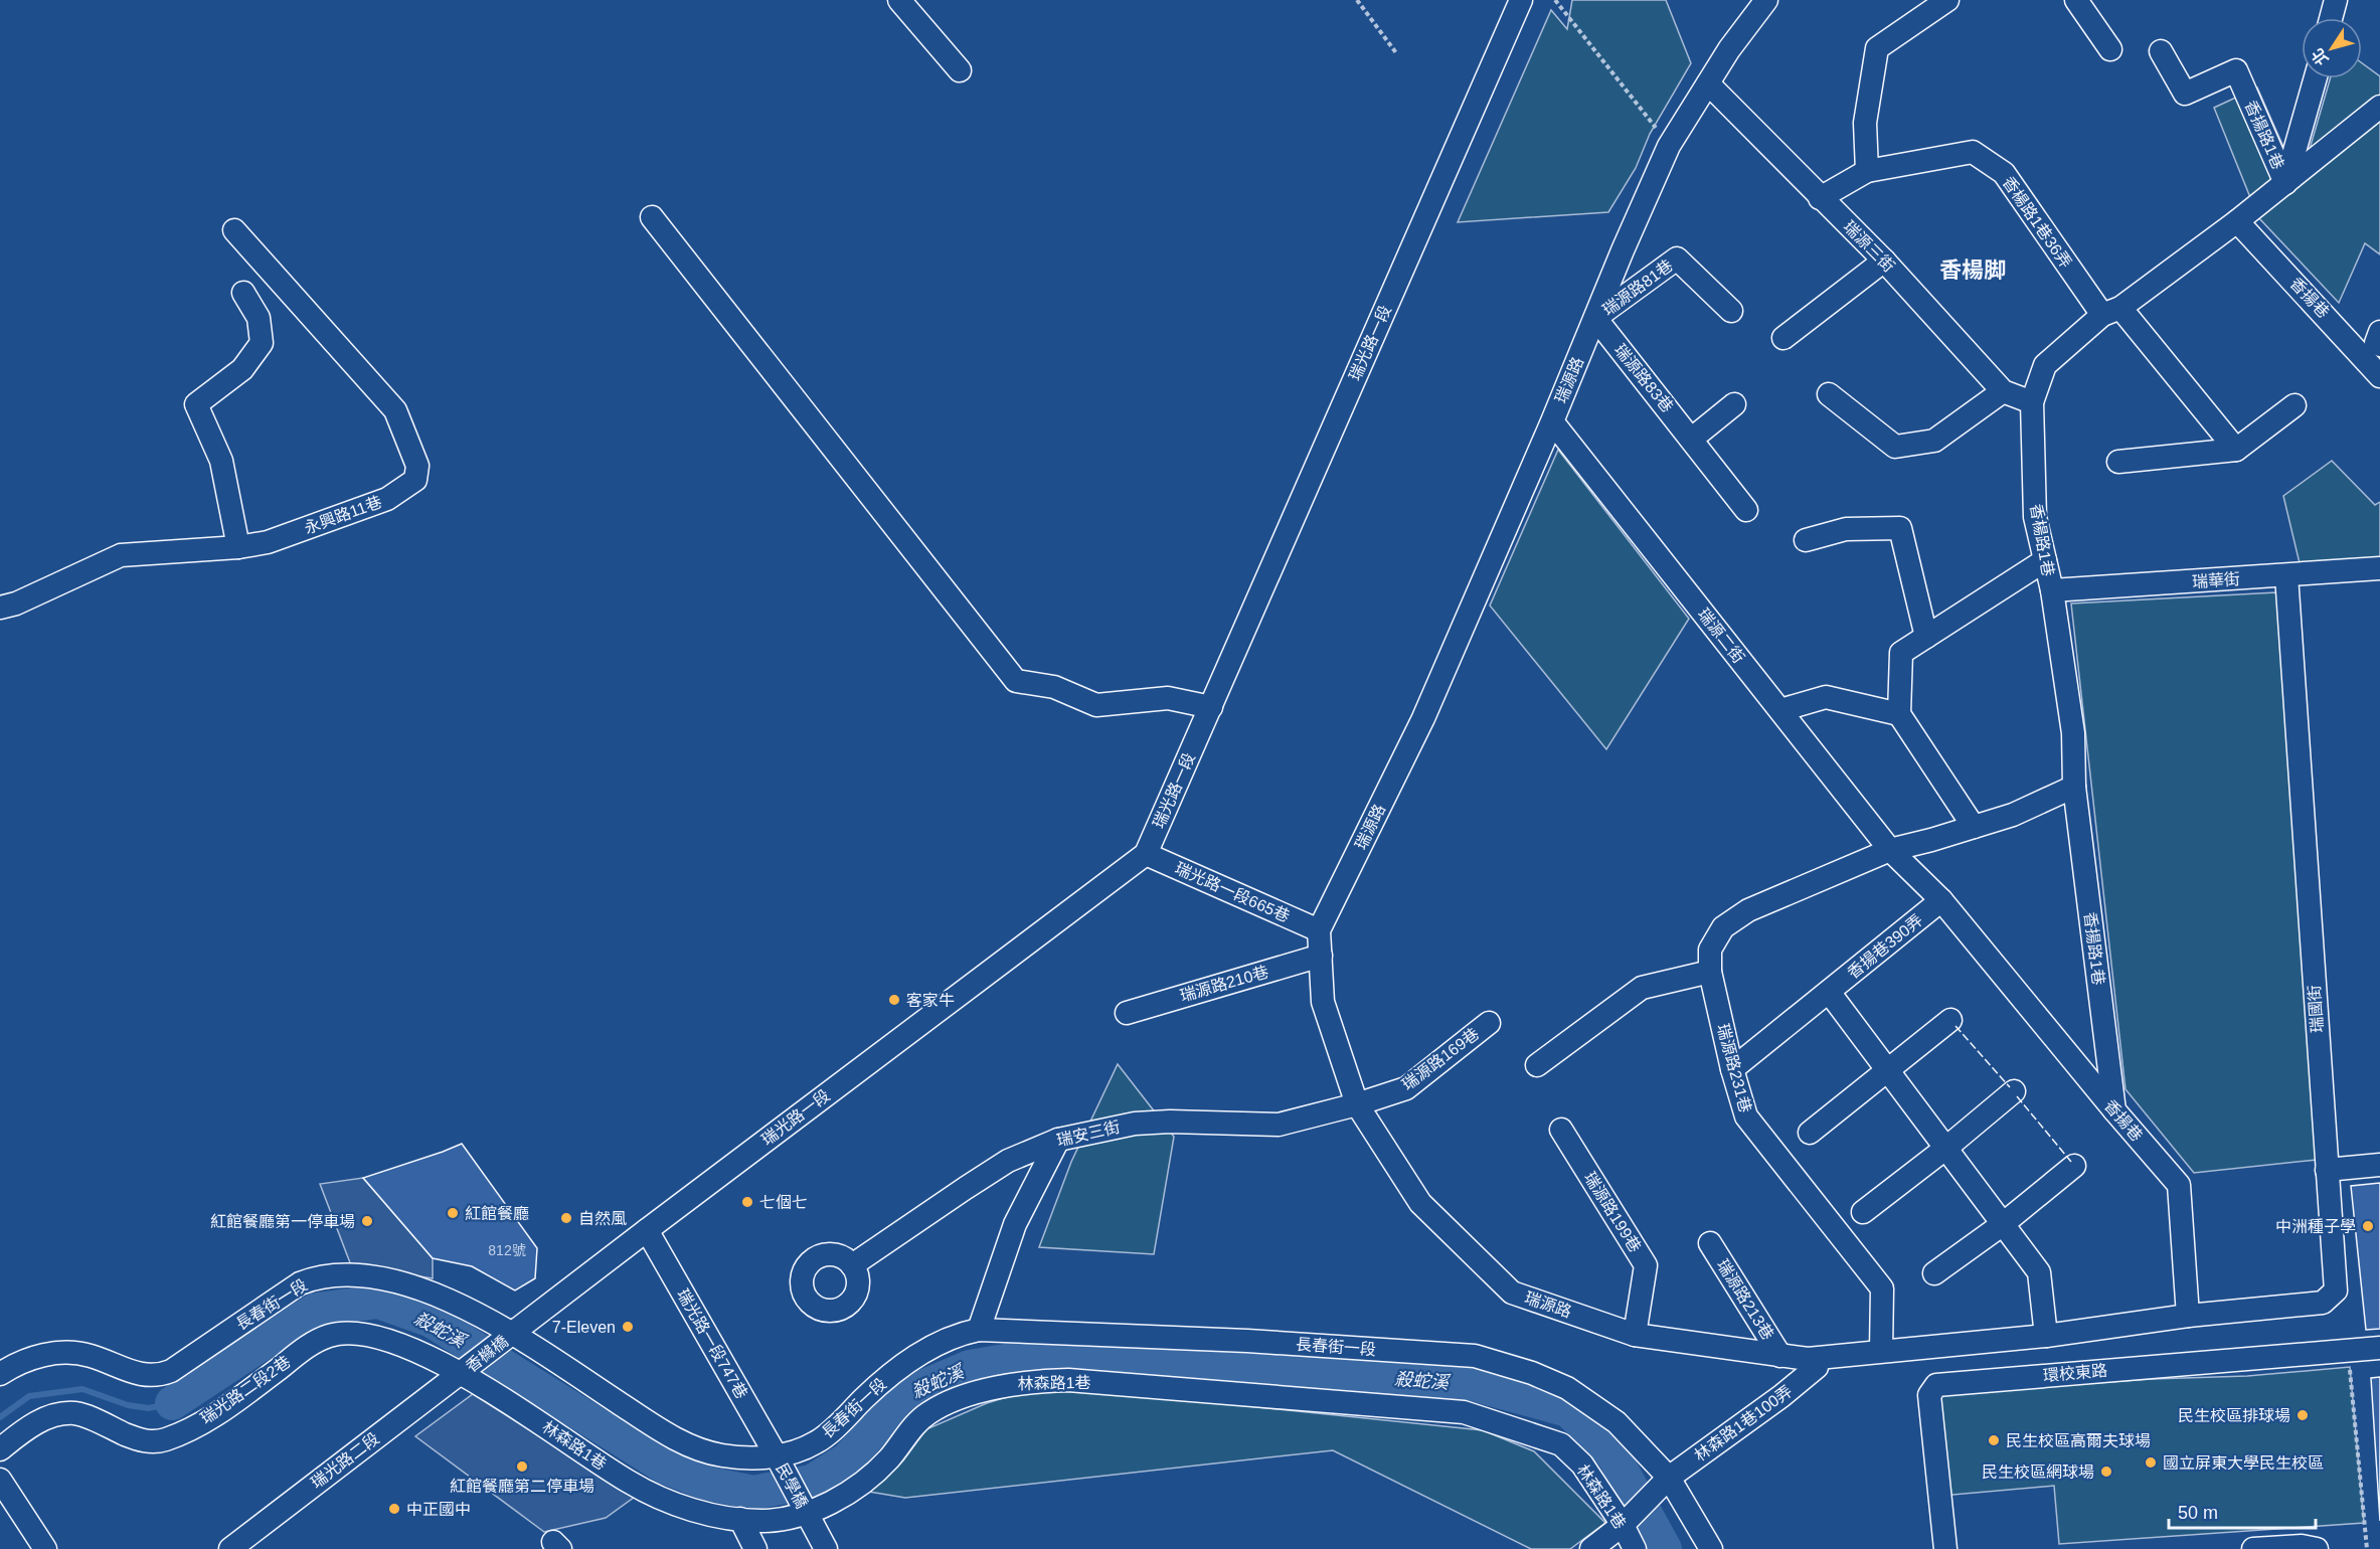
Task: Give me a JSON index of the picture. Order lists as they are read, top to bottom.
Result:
{
  "streets": {
    "street": [
      "香揚路1巷",
      "香楊路1巷36弄",
      "瑞源三街",
      "瑞源路81巷",
      "香揚巷",
      "瑞光路一段",
      "瑞源路83巷",
      "瑞源路",
      "永興路11巷",
      "香楊路1巷",
      "瑞華街",
      "瑞源二街",
      "瑞光路一段665巷",
      "香揚巷390弄",
      "瑞源路210巷",
      "瑞國街",
      "瑞源路169巷",
      "瑞源路231巷",
      "瑞安三街",
      "瑞源路199巷",
      "瑞源路213巷",
      "長春街一段",
      "瑞光路一段747巷",
      "香櫞橋",
      "環校東路",
      "林森路1巷",
      "瑞光路二段2巷",
      "林森路1巷100弄",
      "瑞光路二段",
      "民學橋"
    ]
  },
  "crossings": [
    ["香揚路1巷", "香揚巷"],
    ["香揚路1巷", "香楊路1巷"],
    ["香楊路1巷36弄", "瑞源三街"],
    ["香楊路1巷36弄", "香楊路1巷"],
    ["瑞源三街", "瑞源路"],
    ["瑞源三街", "香楊路1巷"],
    ["瑞源路81巷", "瑞源路83巷"],
    ["瑞源路81巷", "瑞源路"],
    ["香揚巷", "香楊路1巷"],
    ["香揚巷", "瑞源二街"],
    ["香揚巷", "香揚巷390弄"],
    ["香揚巷", "瑞國街"],
    ["香揚巷", "瑞源路231巷"],
    ["瑞光路一段", "瑞光路一段665巷"],
    ["瑞光路一段", "長春街一段"],
    ["瑞光路一段", "瑞光路一段747巷"],
    ["瑞光路一段", "香櫞橋"],
    ["瑞源路83巷", "瑞源路"],
    ["瑞源路", "瑞源二街"],
    ["瑞源路", "瑞光路一段665巷"],
    ["瑞源路", "瑞源路210巷"],
    ["瑞源路", "瑞源路169巷"],
    ["瑞源路", "瑞源路231巷"],
    ["瑞源路", "瑞安三街"],
    ["瑞源路", "瑞源路199巷"],
    ["瑞源路", "瑞源路213巷"],
    ["香楊路1巷", "瑞華街"],
    ["瑞華街", "瑞國街"],
    ["瑞源二街", "瑞源路231巷"],
    ["香揚巷390弄", "瑞源路231巷"],
    ["瑞源路169巷", "瑞安三街"],
    ["長春街一段", "瑞光路一段747巷"],
    ["長春街一段", "香櫞橋"],
    ["長春街一段", "林森路1巷100弄"],
    ["長春街一段", "民學橋"],
    ["瑞光路一段747巷", "民學橋"],
    ["香櫞橋", "林森路1巷"],
    ["香櫞橋", "瑞光路二段2巷"],
    ["香櫞橋", "瑞光路二段"],
    ["林森路1巷", "瑞光路二段2巷"],
    ["林森路1巷", "林森路1巷100弄"],
    ["林森路1巷", "瑞光路二段"],
    ["林森路1巷", "民學橋"],
    ["瑞光路二段2巷", "瑞光路二段"]
  ],
  "districts": ["香楊脚"],
  "water": ["殺蛇溪"],
  "places": [
    "客家牛",
    "七個七",
    "紅館餐廳",
    "自然風",
    "紅館餐廳第一停車場",
    "中洲種子學",
    "7-Eleven",
    "民生校區排球場",
    "民生校區高爾夫球場",
    "國立屏東大學民生校區",
    "紅館餐廳第二停車場",
    "民生校區網球場",
    "中正國中"
  ],
  "house_numbers": ["812號"],
  "scale_bar": "50 m",
  "north": "bottom left"
}
